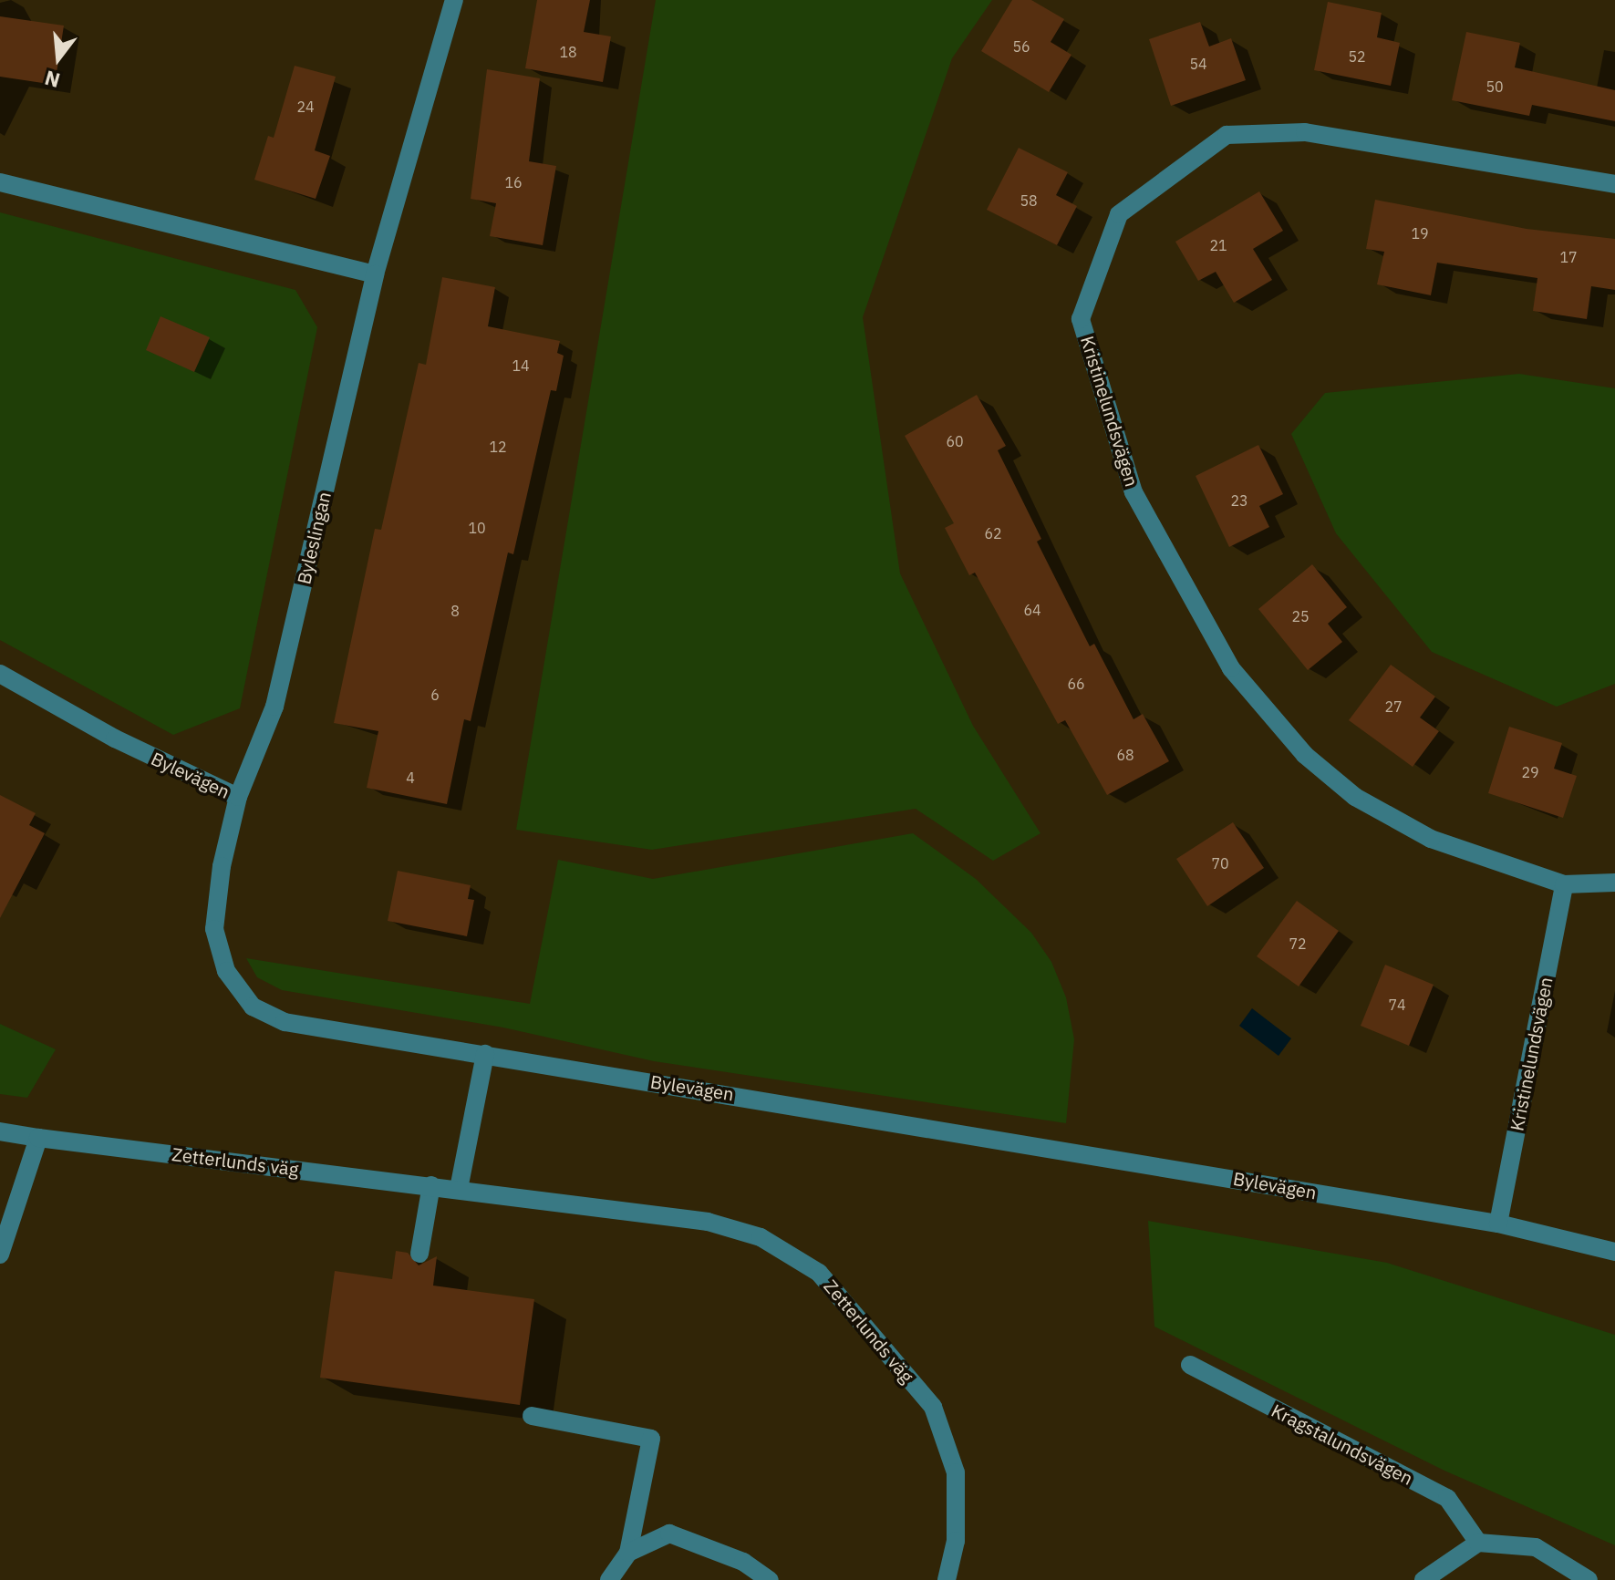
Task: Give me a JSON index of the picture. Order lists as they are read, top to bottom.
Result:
{
  "streets": {
    "street": [
      "Kristinelundsvägen",
      "Byleslingan",
      "Bylevägen",
      "Zetterlunds väg",
      "Kragstalundsvägen"
    ]
  },
  "crossings": [
    ["Kristinelundsvägen", "Bylevägen"],
    ["Byleslingan", "Bylevägen"]
  ],
  "house_numbers": [
    "56",
    "18",
    "52",
    "54",
    "50",
    "24",
    "16",
    "58",
    "19",
    "21",
    "17",
    "14",
    "60",
    "12",
    "23",
    "10",
    "62",
    "64",
    "8",
    "25",
    "66",
    "6",
    "27",
    "68",
    "29",
    "4",
    "70",
    "72",
    "74"
  ],
  "north": "bottom"
}
